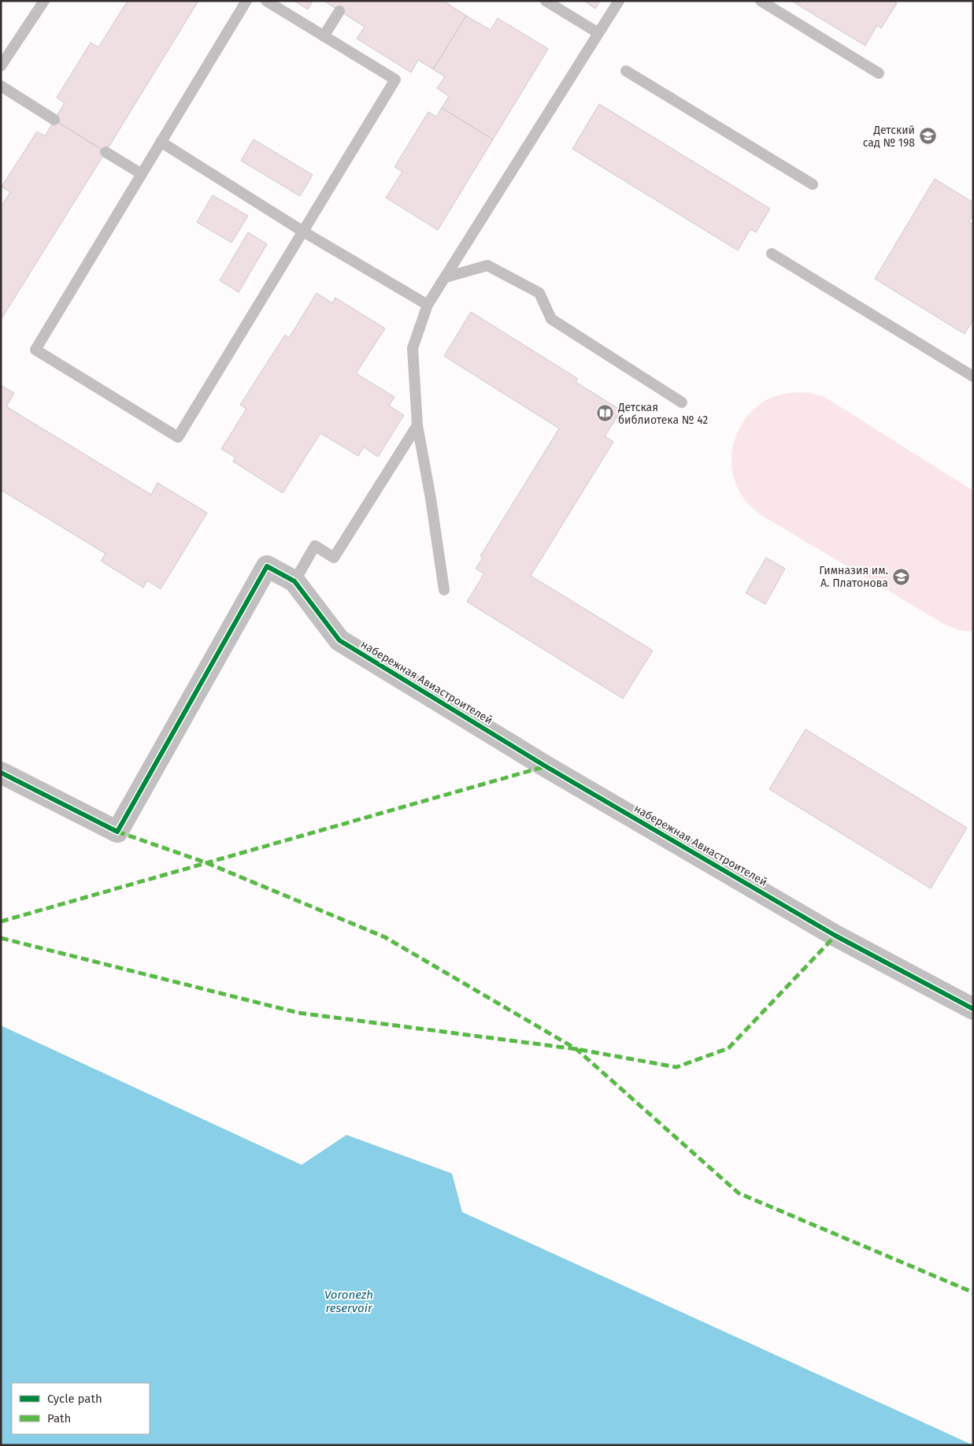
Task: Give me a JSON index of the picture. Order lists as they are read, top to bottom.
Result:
{
  "streets": {
    "street": ["набережная Авиастроителей"]
  },
  "water": ["Voronezh reservoir"],
  "places": {
    "school or university": ["Детский сад № 198", "Гимназия им. А. Платонова"],
    "library": ["Детская библиотека № 42"]
  },
  "legend": ["Cycle path", "Path"]
}
